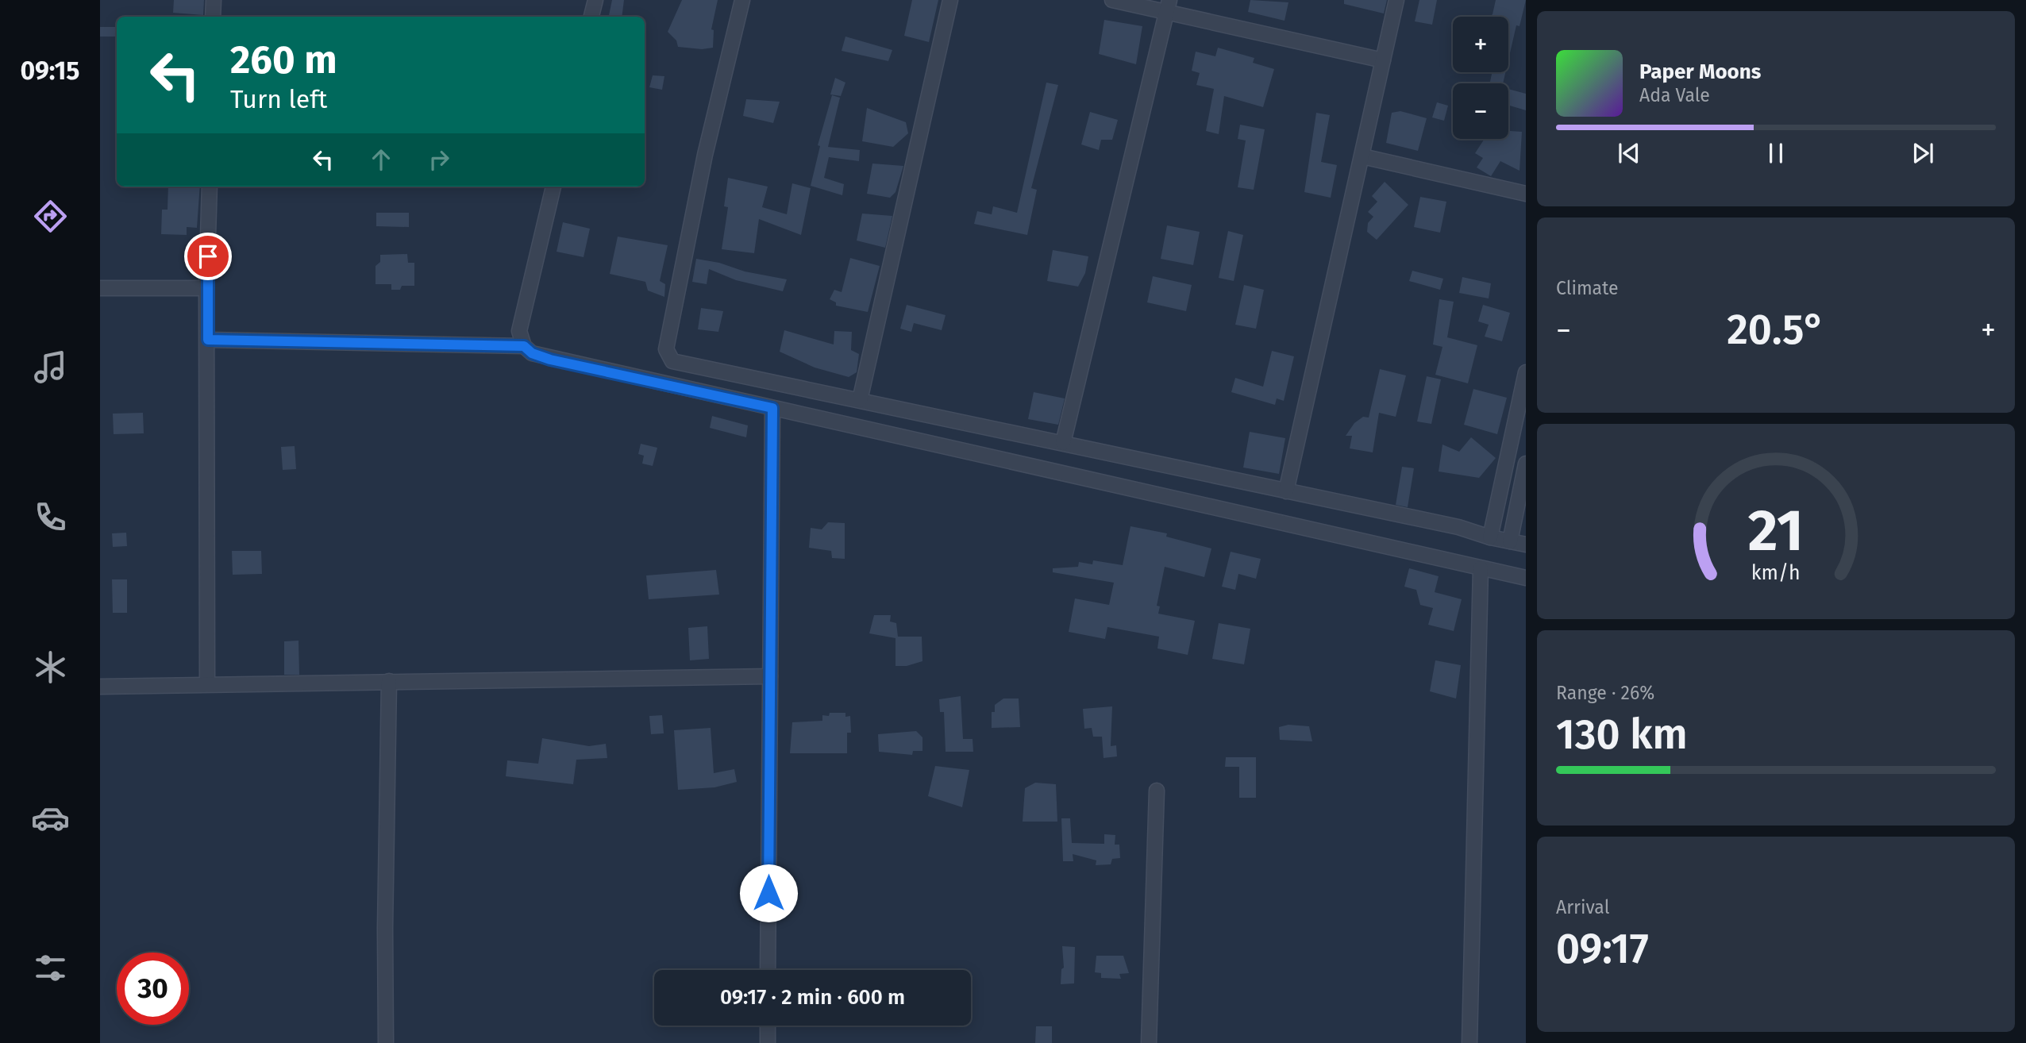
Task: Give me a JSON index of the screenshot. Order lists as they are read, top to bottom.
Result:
{
  "page": {
    "tabs": "09:15",
    "map_buttons": ["+", "−"],
    "turn": ["260 m", "Turn left"],
    "song": ["Paper Moons", "Ada Vale"],
    "tile": [
      "Climate",
      ["Range · 26%", "130 km"],
      ["Arrival", "09:17"]
    ],
    "heat": ["−", "20.5°", "+"],
    "limit": "30",
    "trip": "09:17 · 2 min · 600 m",
    "gauge": ["21", "km/h"]
  }
}
